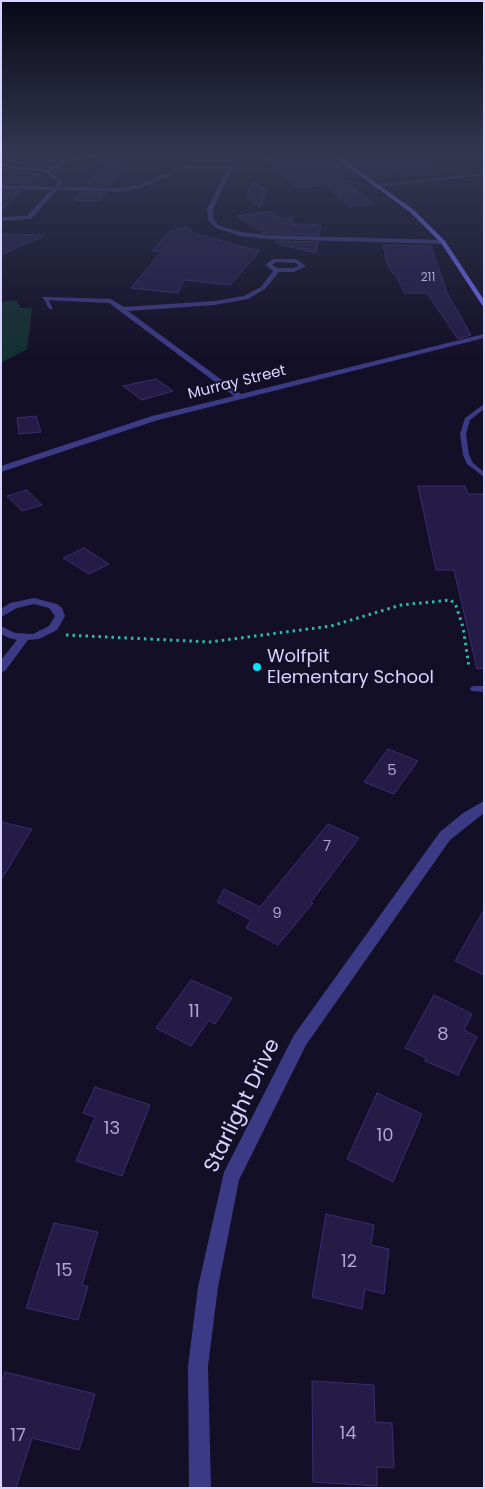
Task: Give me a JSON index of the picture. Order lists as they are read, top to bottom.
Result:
{
  "streets": {
    "street": ["Murray Street", "Starlight Drive"]
  },
  "places": ["Wolfpit Elementary School"],
  "house_numbers": [
    "211",
    "5",
    "7",
    "9",
    "11",
    "8",
    "13",
    "10",
    "12",
    "15",
    "14",
    "17"
  ]
}
